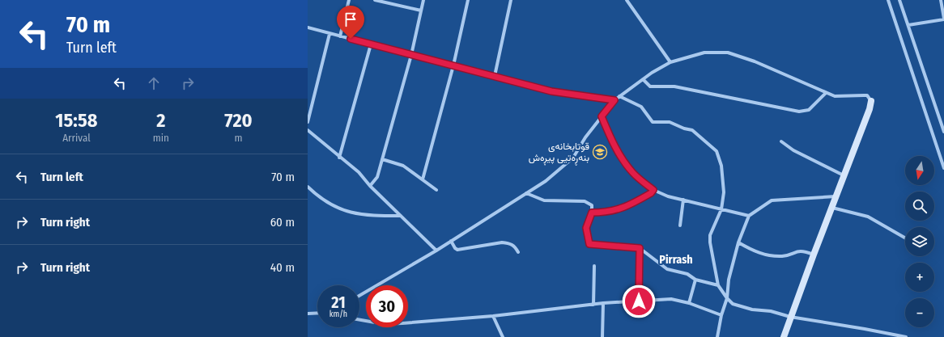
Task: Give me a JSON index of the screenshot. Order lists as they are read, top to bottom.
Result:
{
  "districts": ["Pirrash"],
  "places": {
    "school or university": ["قوتابخانەی بنەڕەتیی پیڕەش"]
  },
  "north": "bottom",
  "page": {
    "turn": ["70 m", "Turn left"],
    "eta": [
      "15:58",
      "Arrival",
      "2",
      "min",
      "720",
      "m"
    ],
    "list": [
      {
        "name": "Turn left",
        "value": "70 m"
      },
      {
        "name": "Turn right",
        "value": "60 m"
      },
      {
        "name": "Turn right",
        "value": "40 m"
      }
    ],
    "map_buttons": ["+", "−"],
    "speed": "21 km/h",
    "limit": "30"
  }
}
